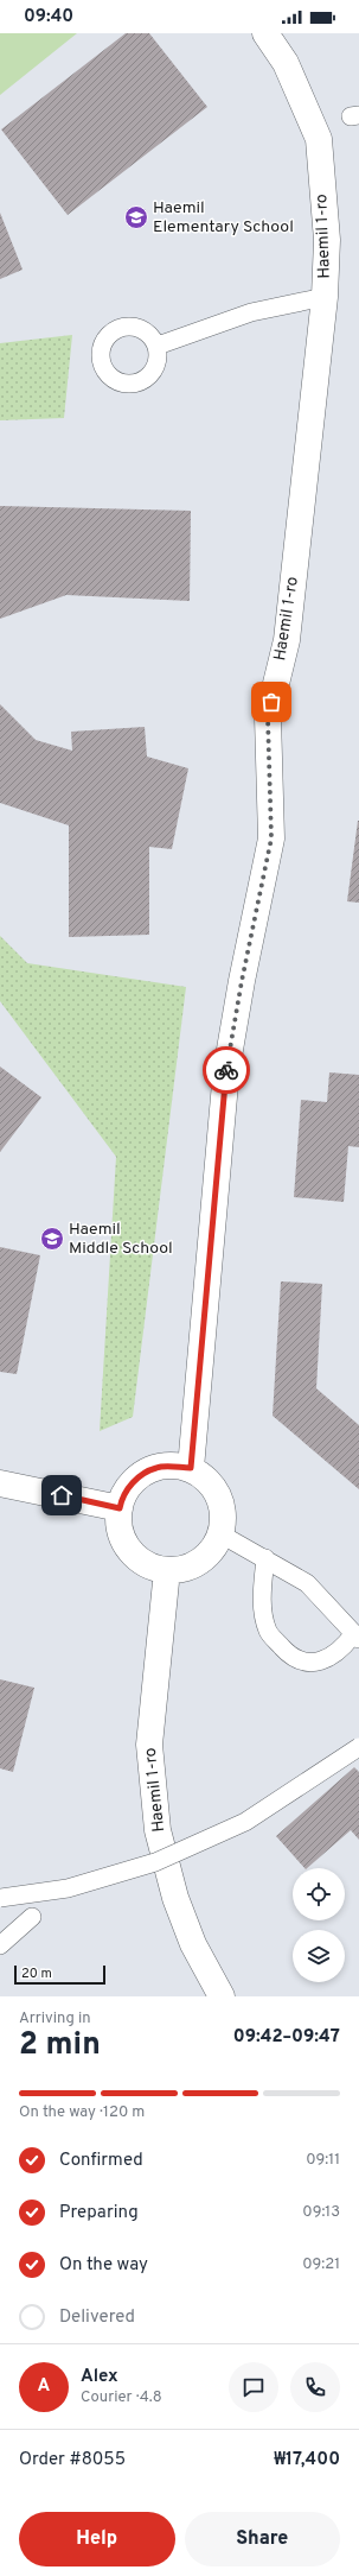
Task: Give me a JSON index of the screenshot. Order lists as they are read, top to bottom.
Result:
{
  "streets": {
    "street": ["Haemil 1-ro"]
  },
  "places": {
    "school or university": ["Haemil Elementary School", "Haemil Middle School"]
  },
  "scale_bar": "20 m",
  "page": {
    "status": "09:40",
    "scale": "20 m",
    "heading": ["2 min", "Arriving in", "09:42–09:47"],
    "panel": [
      "Alex",
      "Courier · 4.8",
      "Order #8055",
      "₩17,400"
    ],
    "bar": "On the way · 120 m",
    "list": [
      ["Confirmed", "09:11"],
      ["Preparing", "09:13"],
      ["On the way", "09:21"],
      "Delivered"
    ],
    "round": "A",
    "buttons": ["Help", "Share"]
  }
}
